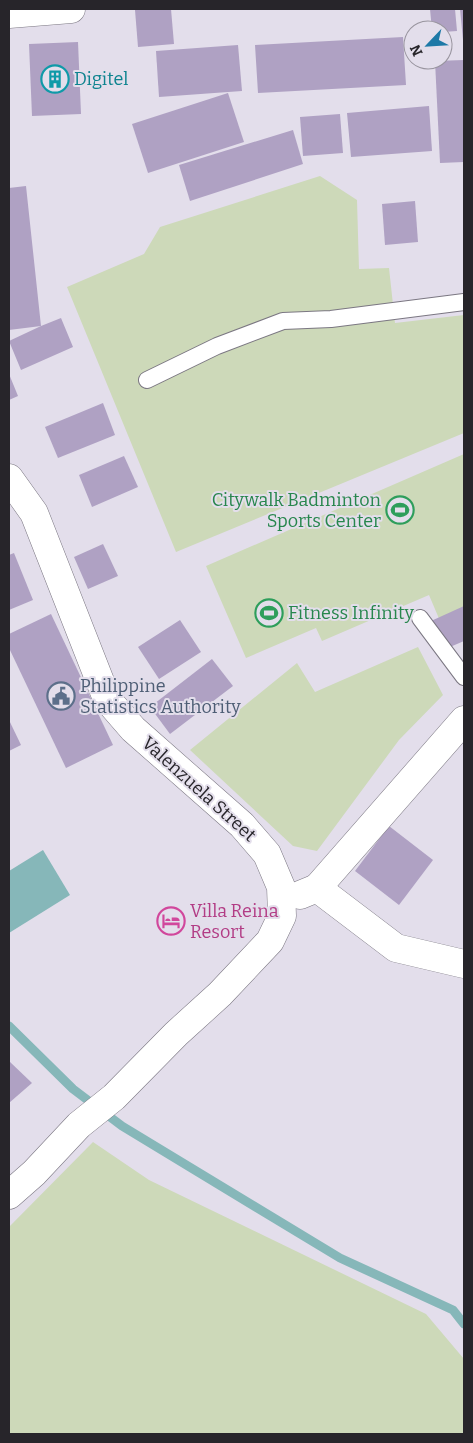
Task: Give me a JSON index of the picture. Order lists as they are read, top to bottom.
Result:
{
  "streets": {
    "street": ["Valenzuela Street"]
  },
  "places": {
    "building": ["Digitel"],
    "sports": ["Citywalk Badminton Sports Center", "Fitness Infinity"],
    "public building": ["Philippine Statistics Authority"],
    "hotel": ["Villa Reina Resort"]
  },
  "north": "bottom left"
}
